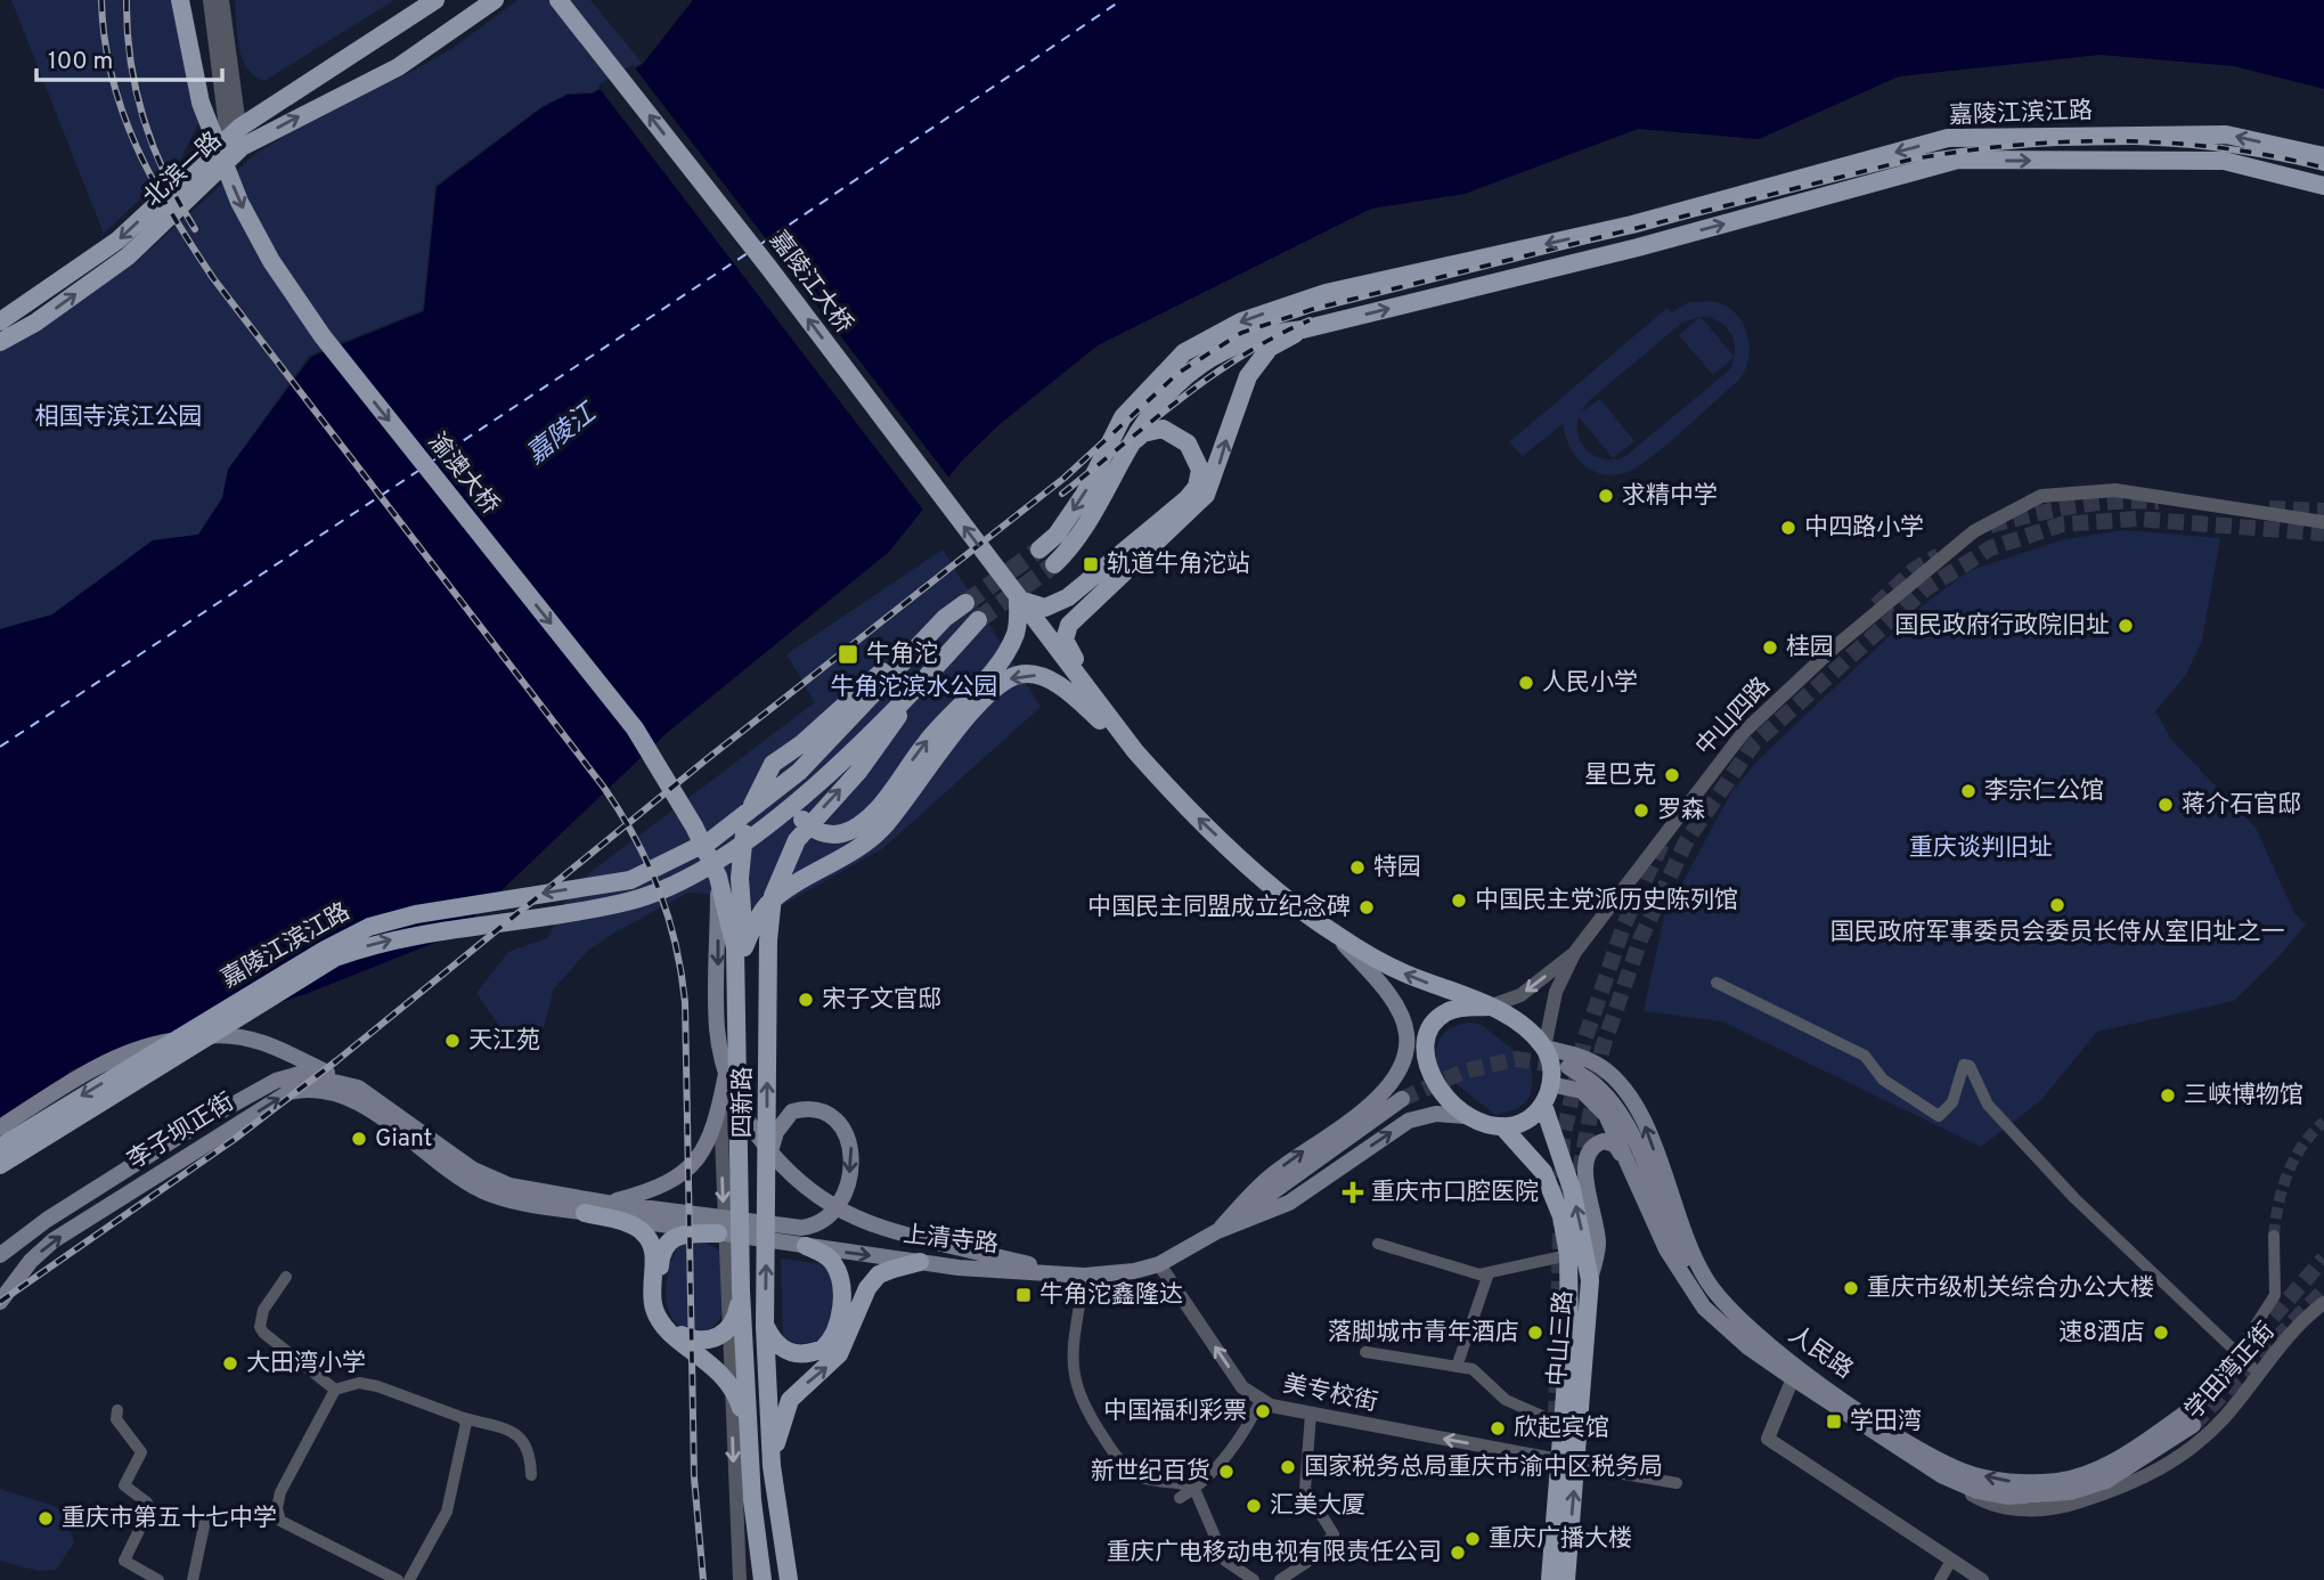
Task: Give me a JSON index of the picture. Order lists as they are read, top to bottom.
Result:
{
  "streets": {
    "main road": [
      "嘉陵江滨江路",
      "北滨一路",
      "嘉陵江大桥",
      "渝澳大桥",
      "四新路",
      "李子坝正街",
      "上清寺路",
      "中山三路",
      "人民路"
    ],
    "street": ["中山四路", "学田湾正街", "美专校街"]
  },
  "crossings": [
    ["嘉陵江滨江路", "四新路"],
    ["渝澳大桥", "四新路"],
    ["四新路", "上清寺路"],
    ["李子坝正街", "上清寺路"],
    ["上清寺路", "中山三路"],
    ["上清寺路", "人民路"],
    ["上清寺路", "美专校街"],
    ["中山三路", "人民路"],
    ["中山三路", "美专校街"],
    ["人民路", "学田湾正街"]
  ],
  "one_way": ["嘉陵江大桥", "渝澳大桥", "人民路"],
  "water": ["嘉陵江"],
  "parks": ["相国寺滨江公园", "牛角沱滨水公园", "重庆谈判旧址"],
  "places": {
    "other": [
      "求精中学",
      "中四路小学",
      "国民政府行政院旧址",
      "桂园",
      "人民小学",
      "星巴克",
      "李宗仁公馆",
      "蒋介石官邸",
      "罗森",
      "特园",
      "中国民主党派历史陈列馆",
      "国民政府军事委员会委员长侍从室旧址之一",
      "中国民主同盟成立纪念碑",
      "宋子文官邸",
      "天江苑",
      "三峡博物馆",
      "Giant",
      "重庆市级机关综合办公大楼",
      "落脚城市青年酒店",
      "速8酒店",
      "大田湾小学",
      "中国福利彩票",
      "欣起宾馆",
      "国家税务总局重庆市渝中区税务局",
      "新世纪百货",
      "汇美大厦",
      "重庆市第五十七中学",
      "重庆广播大楼",
      "重庆广电移动电视有限责任公司"
    ],
    "transit": [
      "轨道牛角沱站",
      "牛角沱",
      "牛角沱鑫隆达",
      "学田湾"
    ],
    "health": ["重庆市口腔医院"]
  },
  "scale_bar": "100 m"
}
